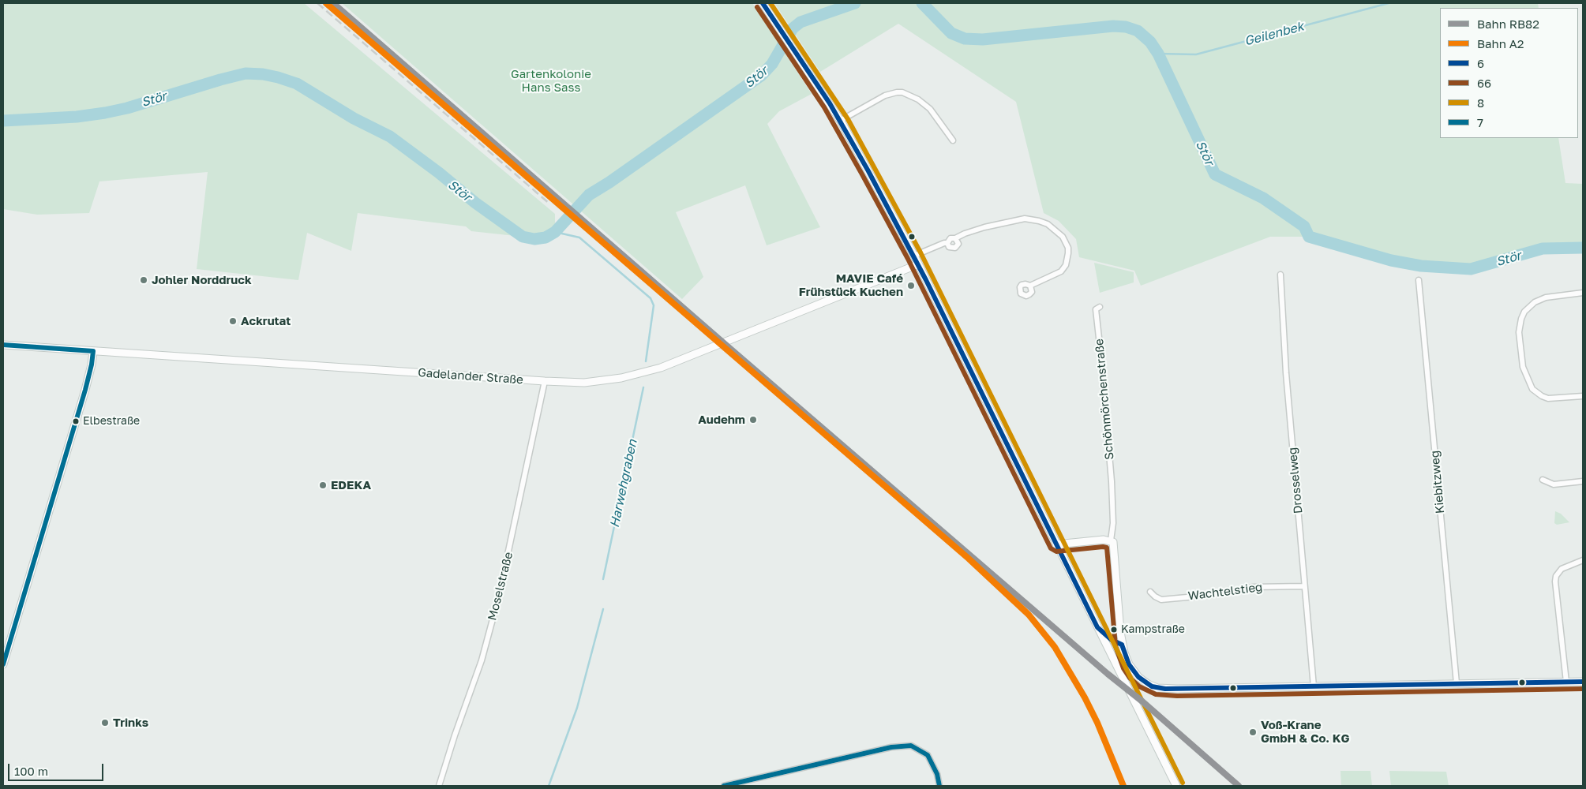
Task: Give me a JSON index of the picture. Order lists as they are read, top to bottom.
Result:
{
  "streets": {
    "street": [
      "Gadelander Straße",
      "Schönmörchenstraße",
      "Drosselweg",
      "Kiebitzweg",
      "Moselstraße",
      "Wachtelstieg"
    ]
  },
  "crossings": [
    ["Gadelander Straße", "Moselstraße"],
    ["Schönmörchenstraße", "Drosselweg"],
    ["Drosselweg", "Wachtelstieg"]
  ],
  "water": ["Geilenbek", "Stör", "Harwehgraben"],
  "parks": ["Gartenkolonie Hans Sass"],
  "places": [
    "Johler Norddruck",
    "MAVIE Café Frühstück Kuchen",
    "Ackrutat",
    "Audehm",
    "Elbestraße",
    "EDEKA",
    "Kampstraße",
    "Trinks",
    "Voß-Krane GmbH & Co. KG"
  ],
  "lines": [
    "rail line RB82",
    "rail line A2",
    "transit line 6",
    "transit line 8",
    "transit line 66",
    "transit line 7"
  ],
  "legend": [
    "Bahn RB82",
    "Bahn A2",
    "6",
    "66",
    "8",
    "7"
  ],
  "scale_bar": "100 m"
}
